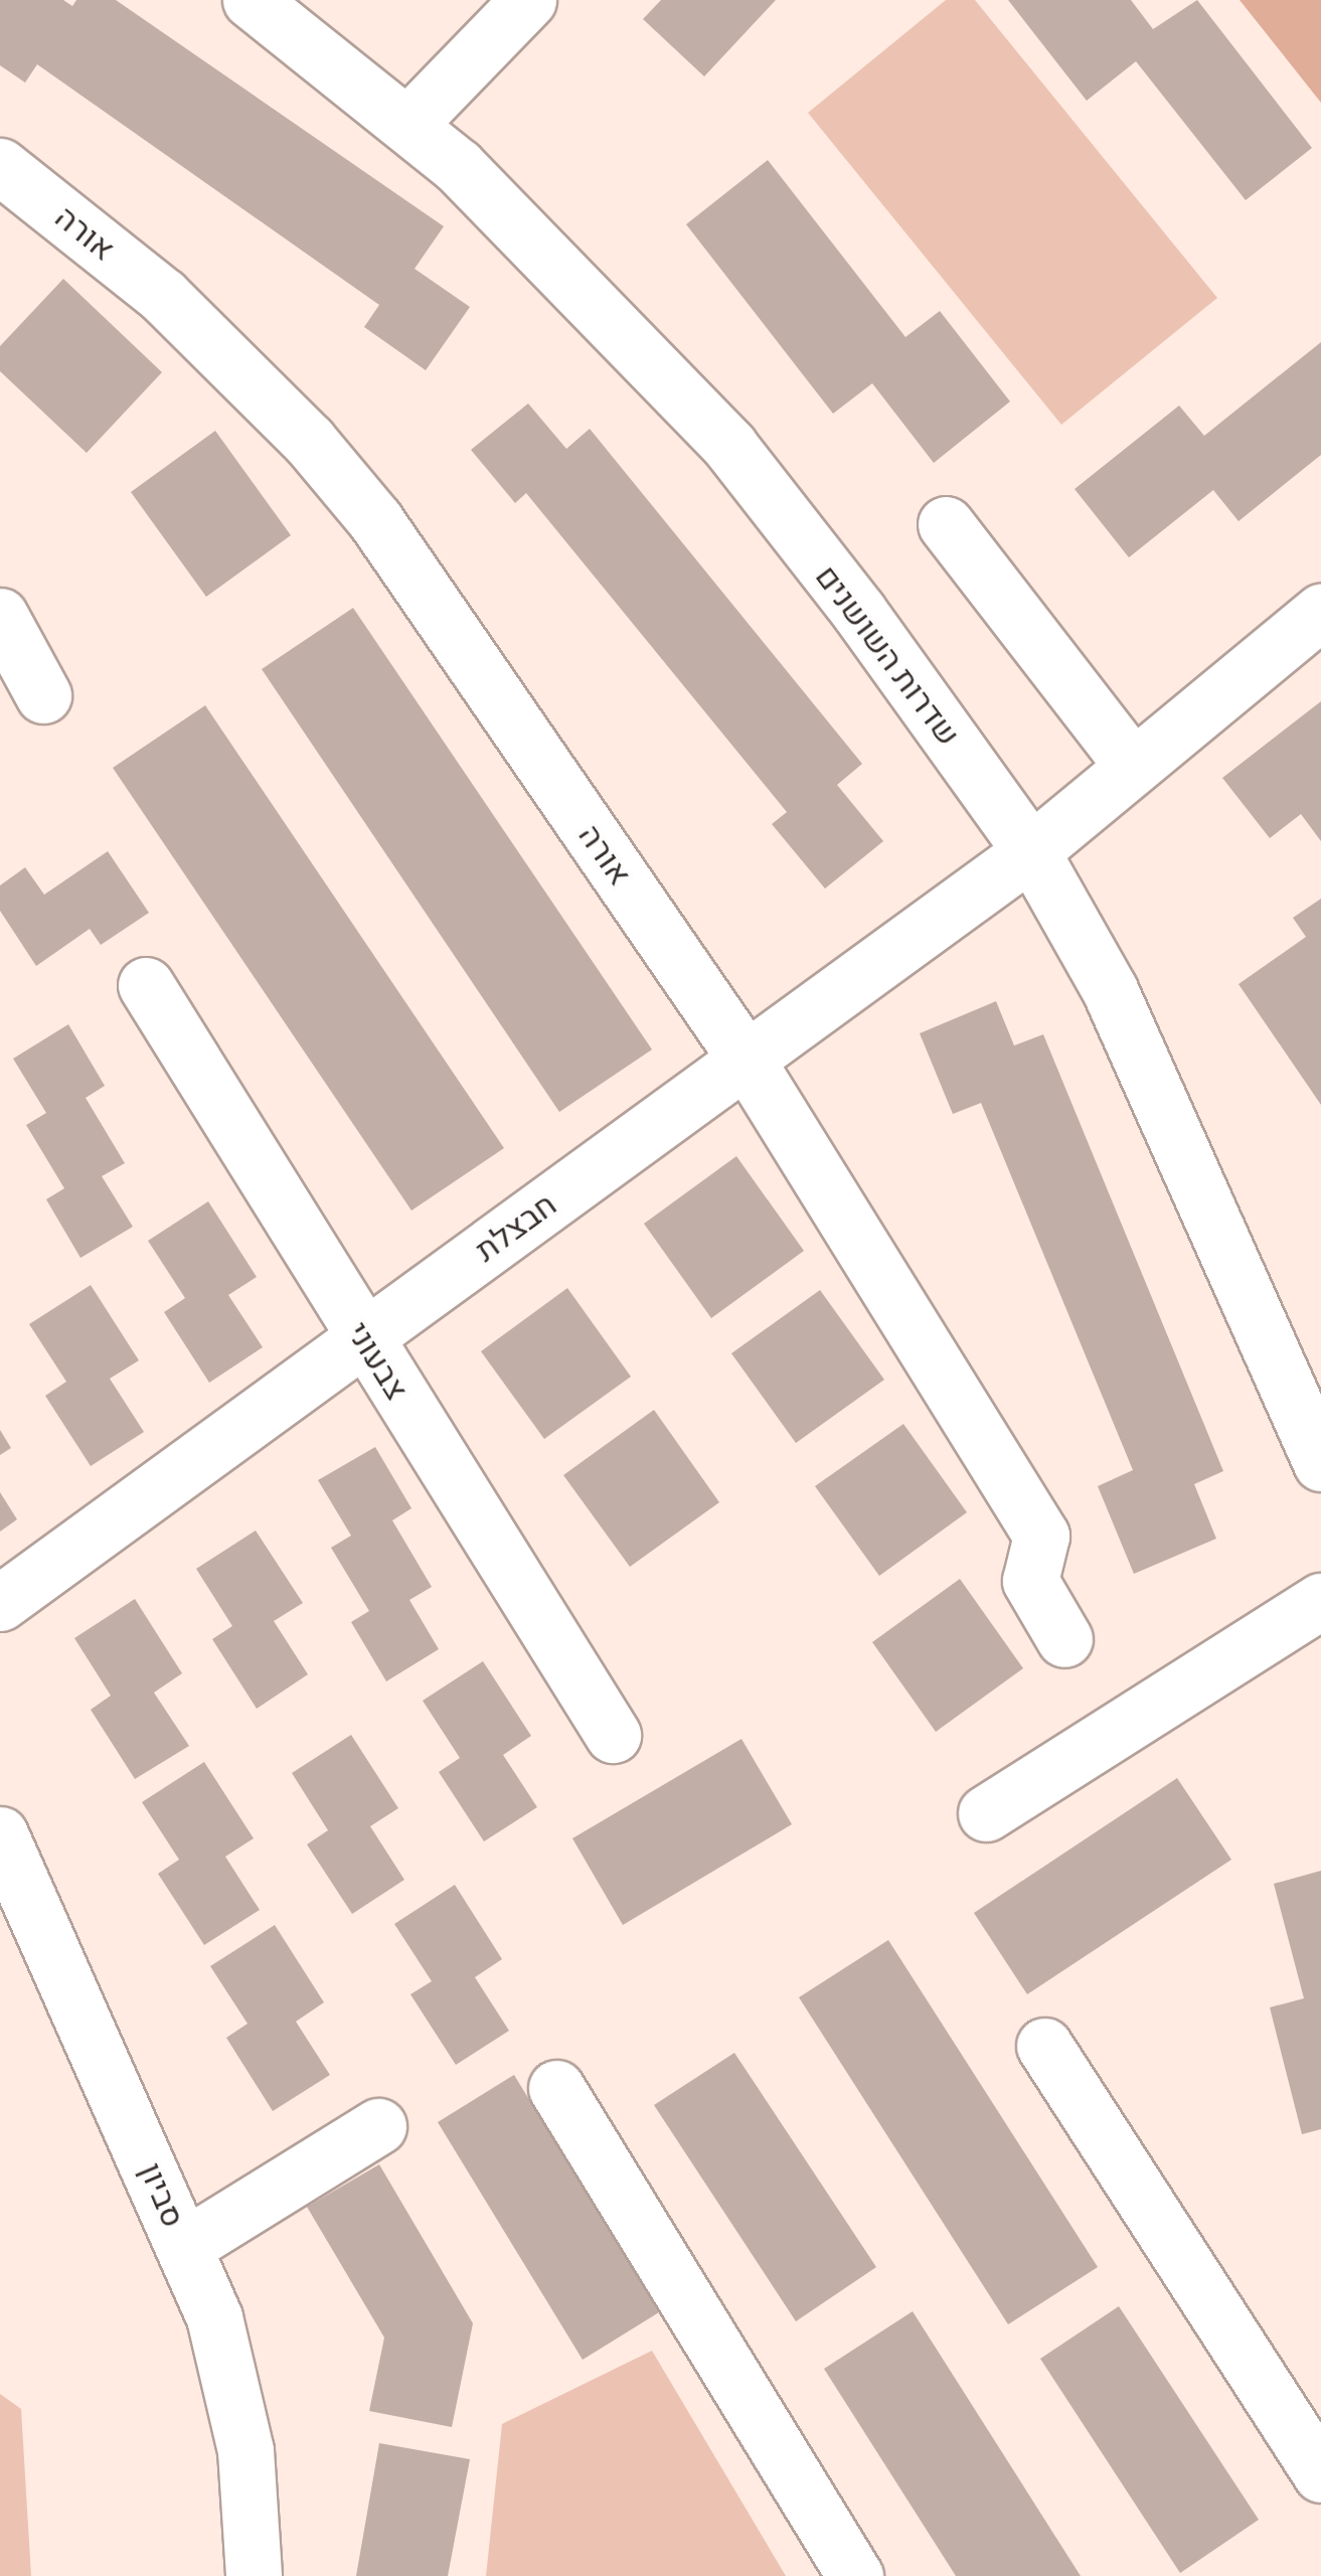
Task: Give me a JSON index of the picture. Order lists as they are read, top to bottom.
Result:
{
  "streets": {
    "street": [
      "אורה",
      "שדרות השושנים",
      "חבצלת",
      "צבעוני",
      "סביון"
    ]
  },
  "crossings": [
    ["אורה", "חבצלת"],
    ["שדרות השושנים", "חבצלת"],
    ["חבצלת", "צבעוני"]
  ]
}
